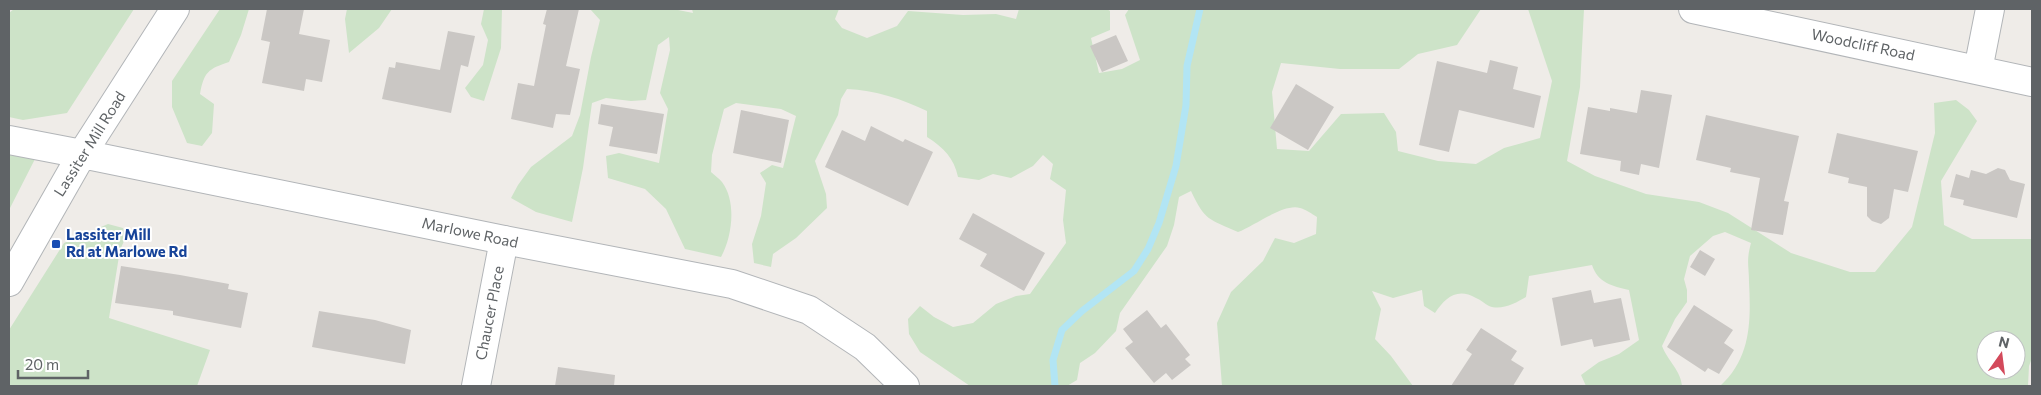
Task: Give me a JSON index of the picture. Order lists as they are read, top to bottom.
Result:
{
  "streets": {
    "street": [
      "Woodcliff Road",
      "Lassiter Mill Road",
      "Marlowe Road",
      "Chaucer Place"
    ]
  },
  "crossings": [
    ["Lassiter Mill Road", "Marlowe Road"],
    ["Marlowe Road", "Chaucer Place"]
  ],
  "places": {
    "transit": ["Lassiter Mill Rd at Marlowe Rd"]
  },
  "scale_bar": "20 m",
  "north": "top"
}
